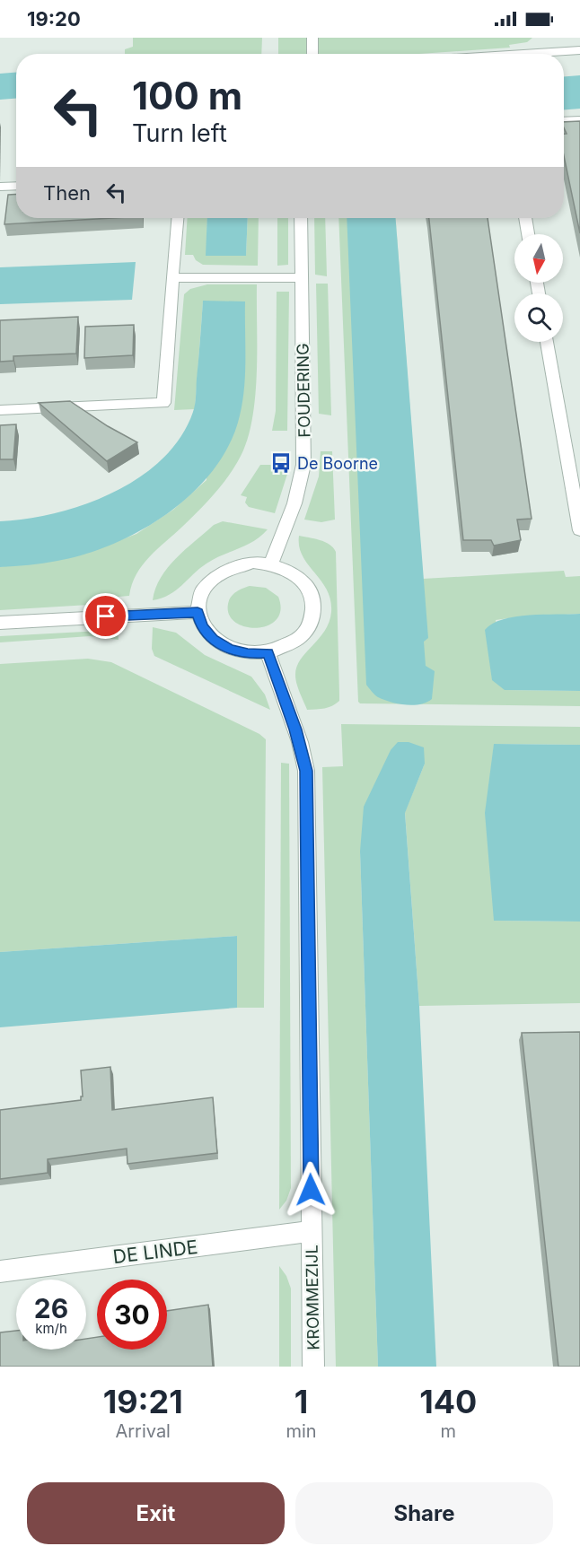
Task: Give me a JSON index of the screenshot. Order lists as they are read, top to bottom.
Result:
{
  "streets": {
    "street": ["FOUDERING", "DE LINDE", "KROMMEZIJL"]
  },
  "crossings": [
    ["FOUDERING", "KROMMEZIJL"],
    ["DE LINDE", "KROMMEZIJL"]
  ],
  "places": {
    "bus stop": ["De Boorne"]
  },
  "north": "bottom",
  "page": {
    "status": "19:20",
    "turn": ["100 m", "Turn left"],
    "then": "Then",
    "speed": "26 km/h",
    "limit": "30",
    "eta": [
      "19:21",
      "Arrival",
      "1",
      "min",
      "140",
      "m"
    ],
    "buttons": ["Exit", "Share"]
  }
}
